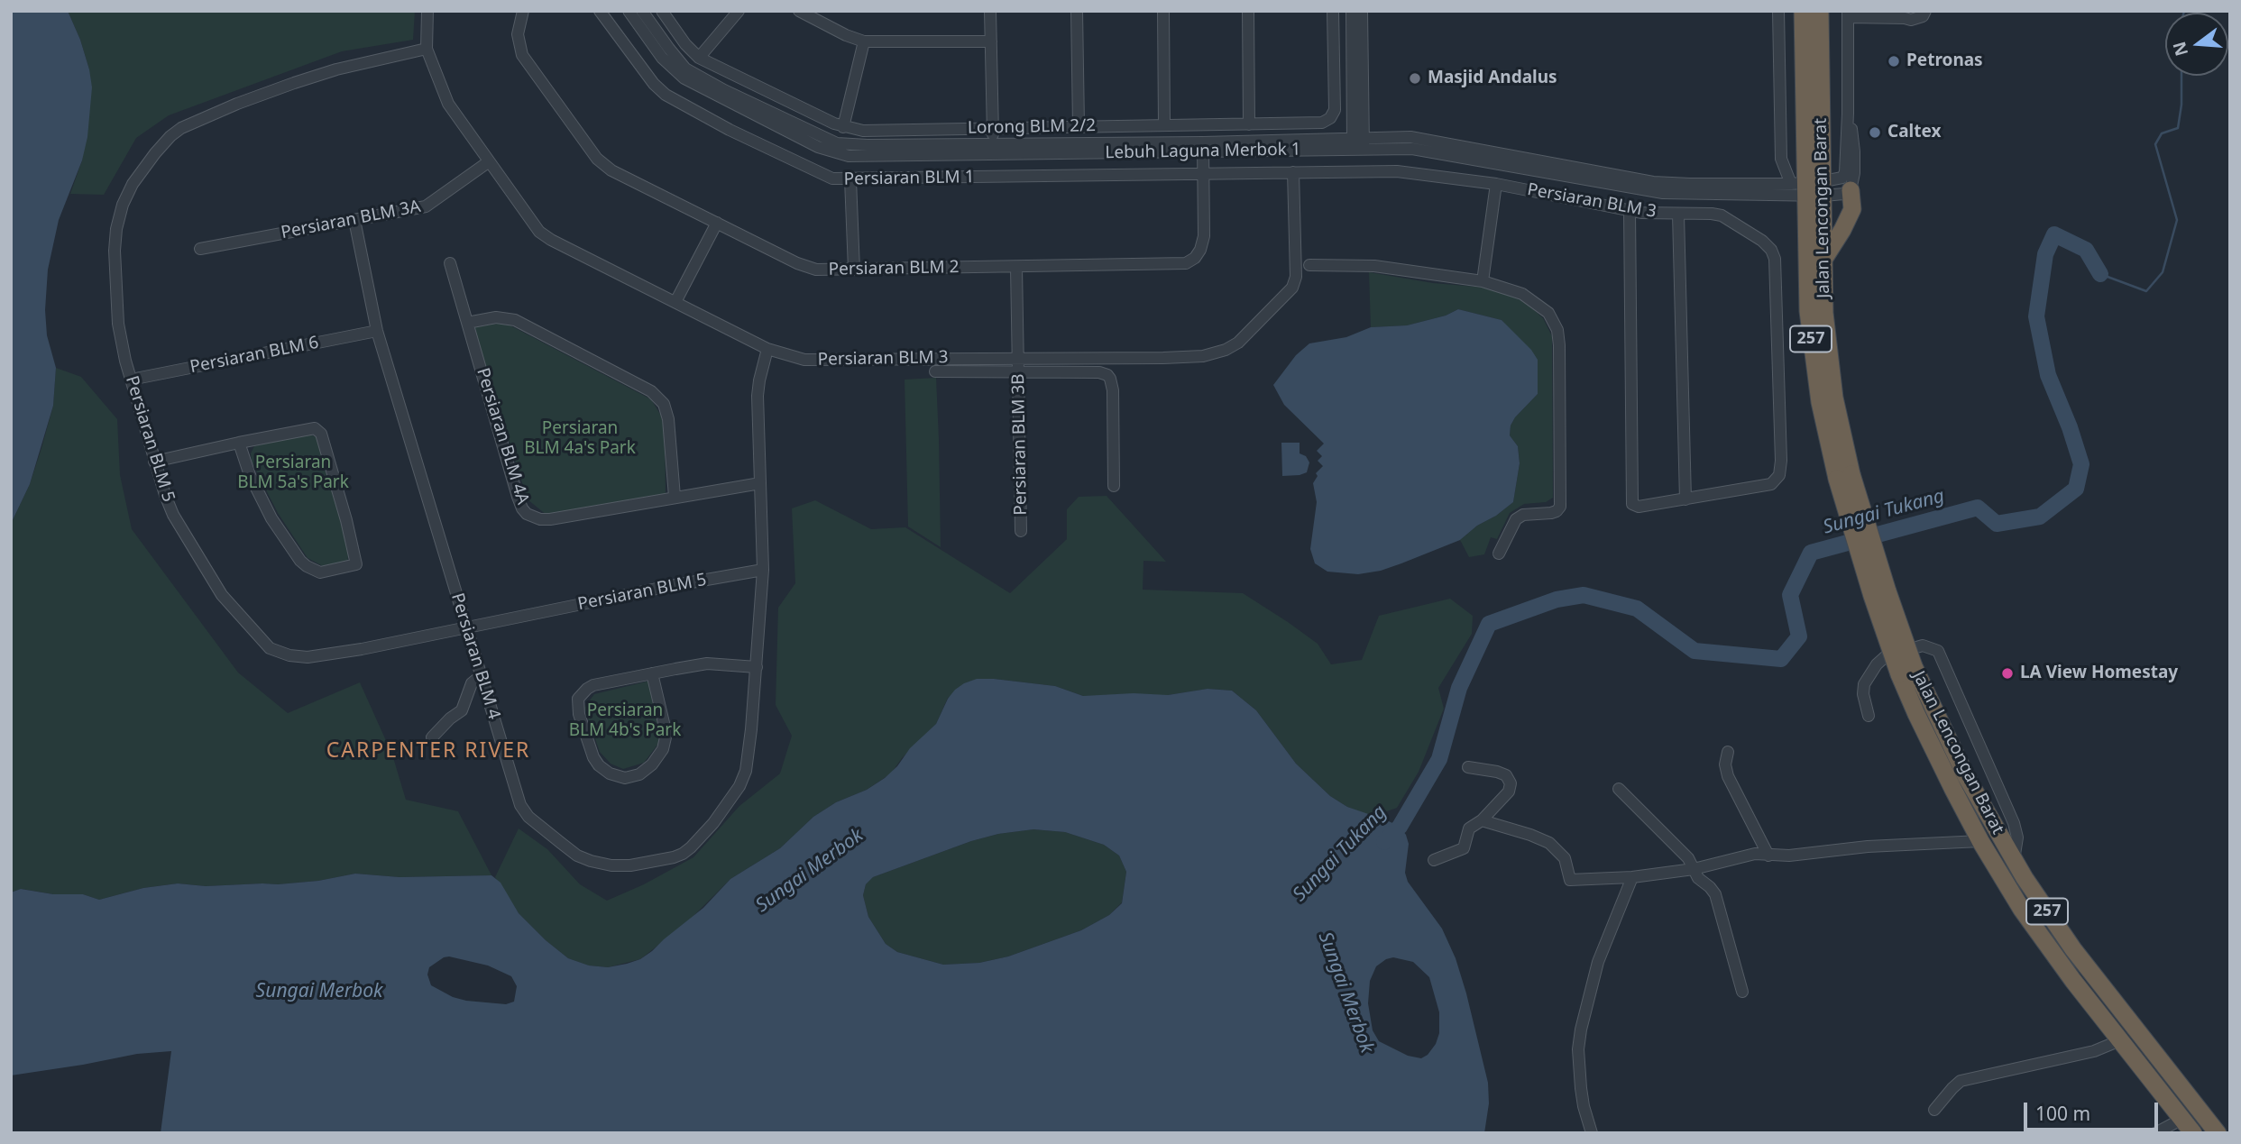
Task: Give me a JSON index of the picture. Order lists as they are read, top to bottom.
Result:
{
  "streets": {
    "highway": ["Jalan Lencongan Barat", "257"],
    "street": [
      "Lorong BLM 2/2",
      "Lebuh Laguna Merbok 1",
      "Persiaran BLM 1",
      "Persiaran BLM 3",
      "Persiaran BLM 3A",
      "Persiaran BLM 2",
      "Persiaran BLM 6",
      "Persiaran BLM 4A",
      "Persiaran BLM 5",
      "Persiaran BLM 3B",
      "Persiaran BLM 4"
    ]
  },
  "crossings": [
    ["Lebuh Laguna Merbok 1", "Jalan Lencongan Barat"],
    ["Lebuh Laguna Merbok 1", "Persiaran BLM 2"],
    ["Persiaran BLM 1", "Persiaran BLM 3"],
    ["Persiaran BLM 1", "Persiaran BLM 2"],
    ["Persiaran BLM 3", "Persiaran BLM 3A"],
    ["Persiaran BLM 3", "Persiaran BLM 2"],
    ["Persiaran BLM 3", "Persiaran BLM 5"],
    ["Persiaran BLM 3", "Persiaran BLM 3B"],
    ["Persiaran BLM 3", "Persiaran BLM 4"],
    ["Persiaran BLM 3A", "Persiaran BLM 4"],
    ["Persiaran BLM 2", "Persiaran BLM 3B"],
    ["Persiaran BLM 6", "Persiaran BLM 5"],
    ["Persiaran BLM 6", "Persiaran BLM 4"],
    ["Persiaran BLM 4A", "Persiaran BLM 4"],
    ["Persiaran BLM 5", "Persiaran BLM 4"]
  ],
  "districts": ["CARPENTER RIVER"],
  "water": ["Sungai Tukang", "Sungai Merbok"],
  "parks": ["Persiaran BLM 4a's Park", "Persiaran BLM 5a's Park", "Persiaran BLM 4b's Park"],
  "places": [
    "Petronas",
    "Masjid Andalus",
    "Caltex",
    "LA View Homestay"
  ],
  "scale_bar": "100 m",
  "north": "left"
}
